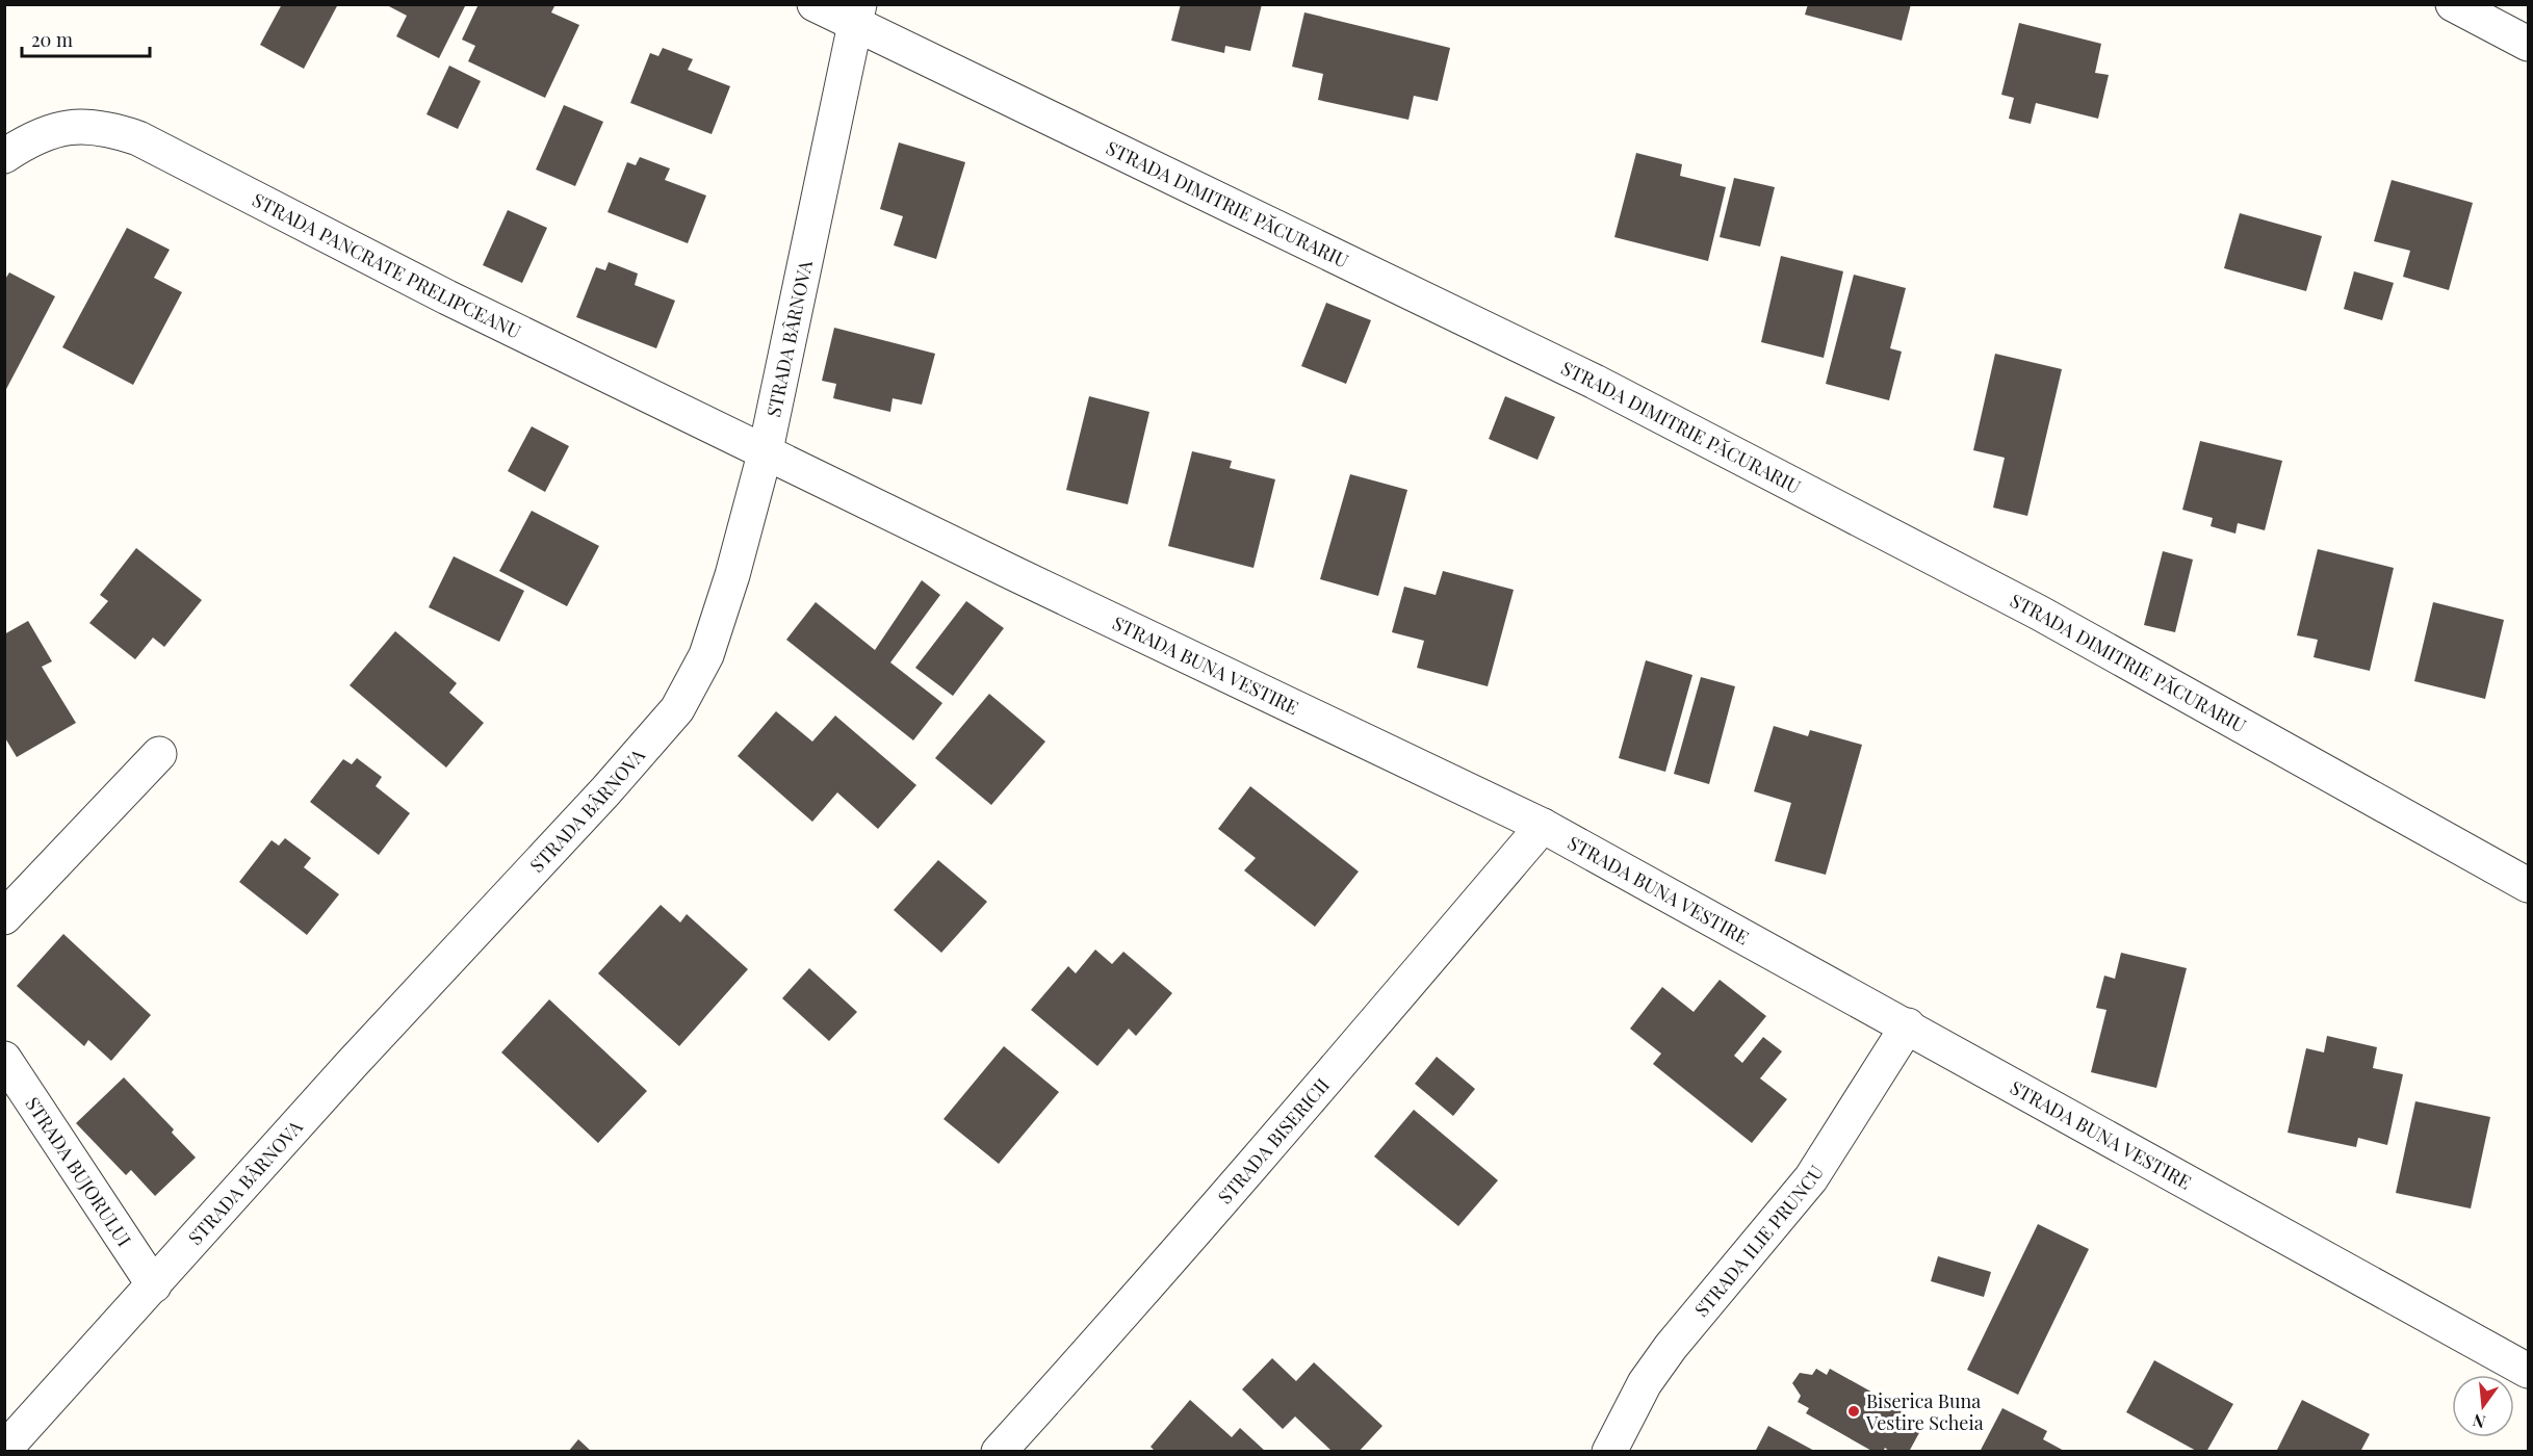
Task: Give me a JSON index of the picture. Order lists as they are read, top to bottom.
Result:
{
  "streets": {
    "street": [
      "STRADA DIMITRIE PĂCURARIU",
      "STRADA PANCRATE PRELIPCEANU",
      "STRADA BÂRNOVA",
      "STRADA BUNA VESTIRE",
      "STRADA BISERICII",
      "STRADA BUJORULUI",
      "STRADA ILIE PRUNCU"
    ]
  },
  "crossings": [
    ["STRADA DIMITRIE PĂCURARIU", "STRADA BÂRNOVA"],
    ["STRADA PANCRATE PRELIPCEANU", "STRADA BÂRNOVA"],
    ["STRADA PANCRATE PRELIPCEANU", "STRADA BUNA VESTIRE"],
    ["STRADA BÂRNOVA", "STRADA BUNA VESTIRE"],
    ["STRADA BÂRNOVA", "STRADA BUJORULUI"],
    ["STRADA BUNA VESTIRE", "STRADA BISERICII"],
    ["STRADA BUNA VESTIRE", "STRADA ILIE PRUNCU"]
  ],
  "places": ["Biserica Buna Vestire Scheia"],
  "scale_bar": "20 m",
  "north": "bottom"
}
